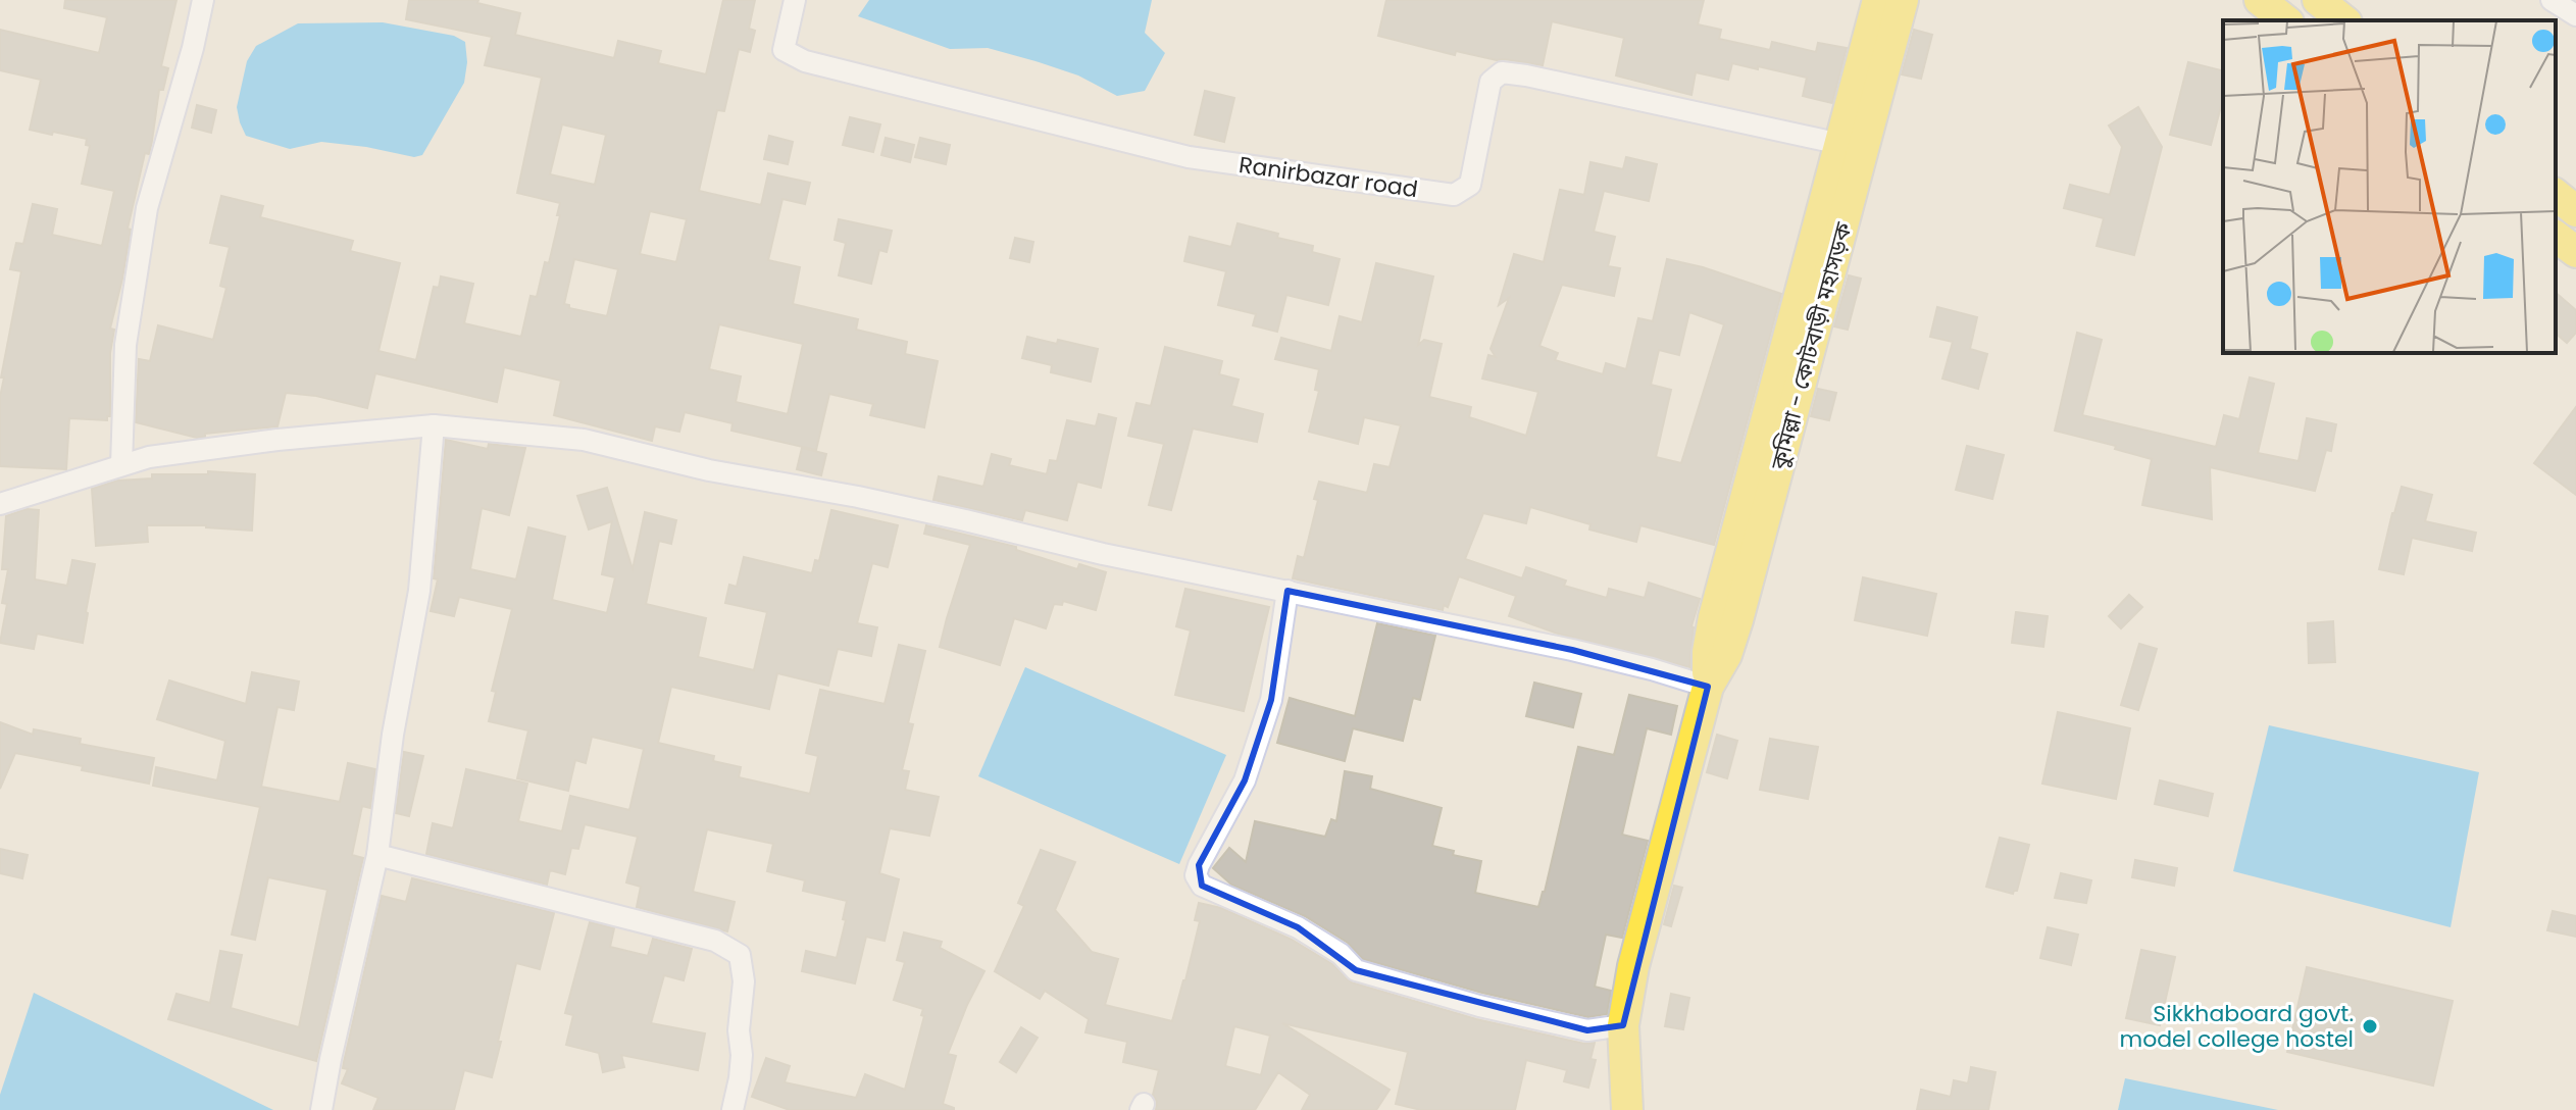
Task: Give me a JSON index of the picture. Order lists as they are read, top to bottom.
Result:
{
  "streets": {
    "main road": ["কুমিল্লা - কোটবাড়ী মহাসড়ক"],
    "street": ["Ranirbazar road"]
  },
  "crossings": [
    ["Ranirbazar road", "কুমিল্লা - কোটবাড়ী মহাসড়ক"]
  ],
  "places": ["Sikkhaboard govt. model college hostel"]
}
